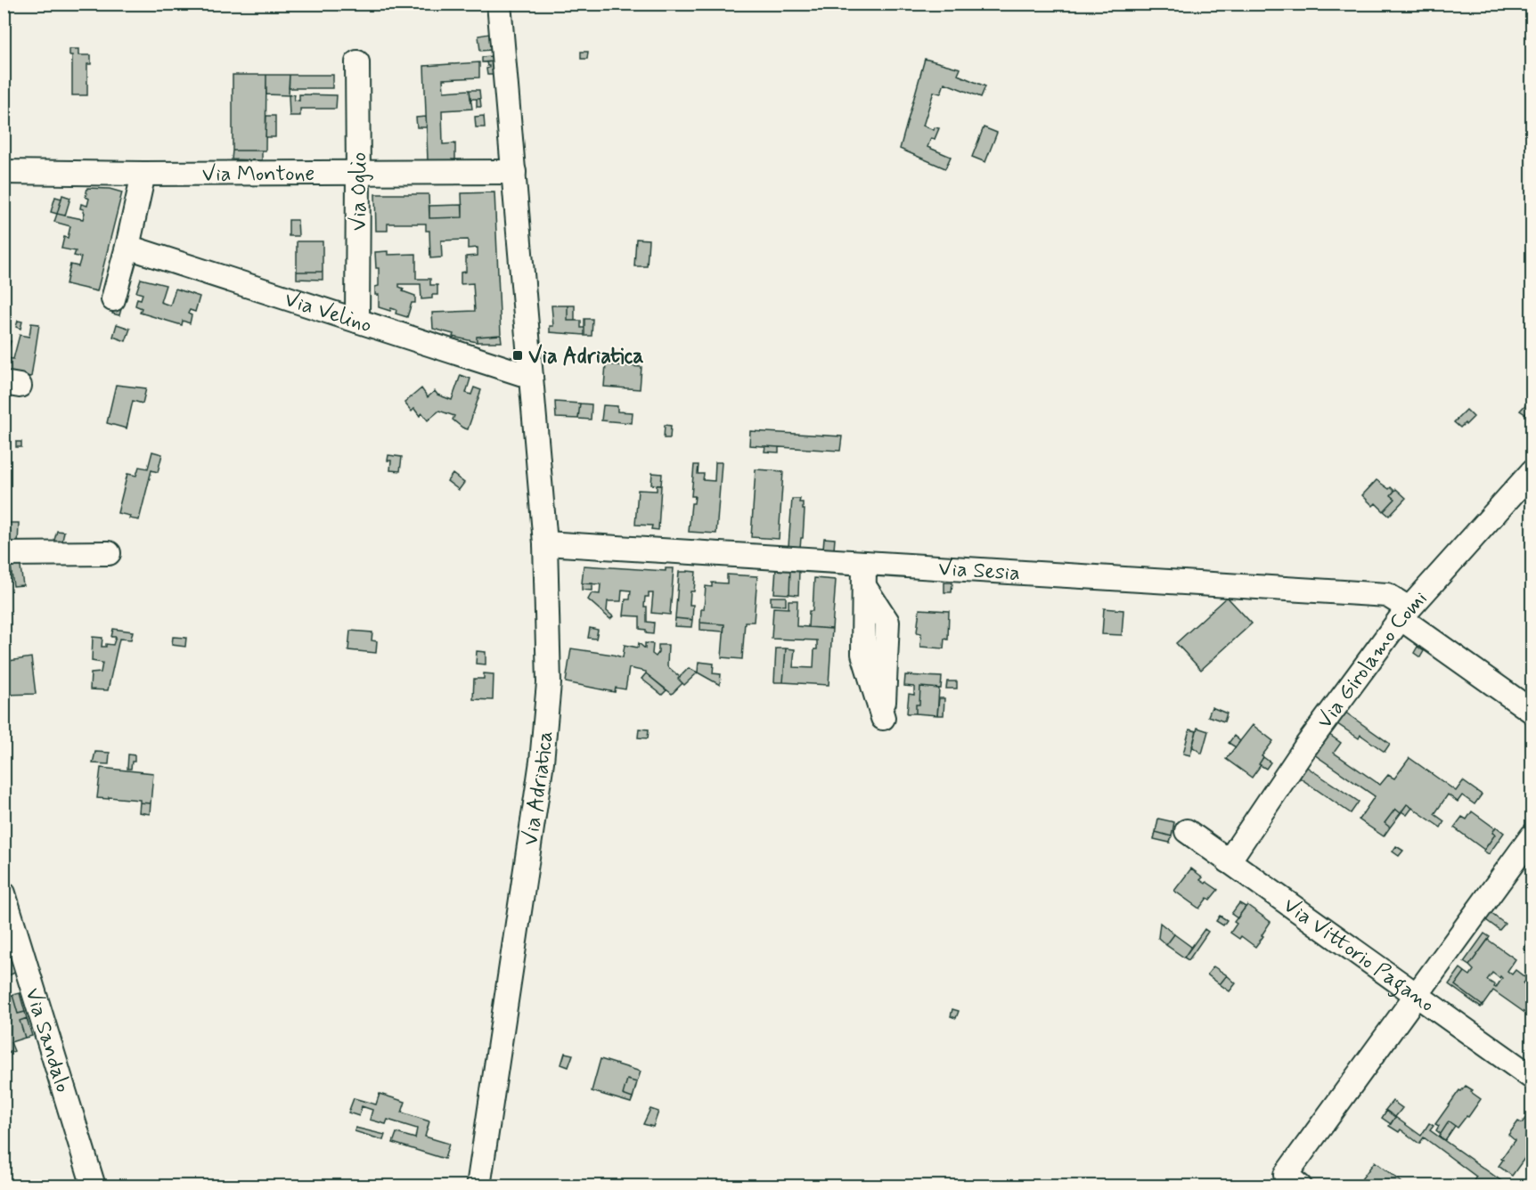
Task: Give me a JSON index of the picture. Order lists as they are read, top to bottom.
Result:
{
  "streets": {
    "street": [
      "Via Montone",
      "Via Oglio",
      "Via Velino",
      "Via Sesia",
      "Via Girolamo Comi",
      "Via Adriatica",
      "Via Vittorio Pagano",
      "Via Sandalo"
    ]
  },
  "crossings": [
    ["Via Montone", "Via Oglio"],
    ["Via Montone", "Via Adriatica"],
    ["Via Oglio", "Via Velino"],
    ["Via Velino", "Via Adriatica"],
    ["Via Sesia", "Via Girolamo Comi"],
    ["Via Sesia", "Via Adriatica"],
    ["Via Girolamo Comi", "Via Vittorio Pagano"]
  ],
  "places": {
    "transit": ["Via Adriatica"]
  }
}
